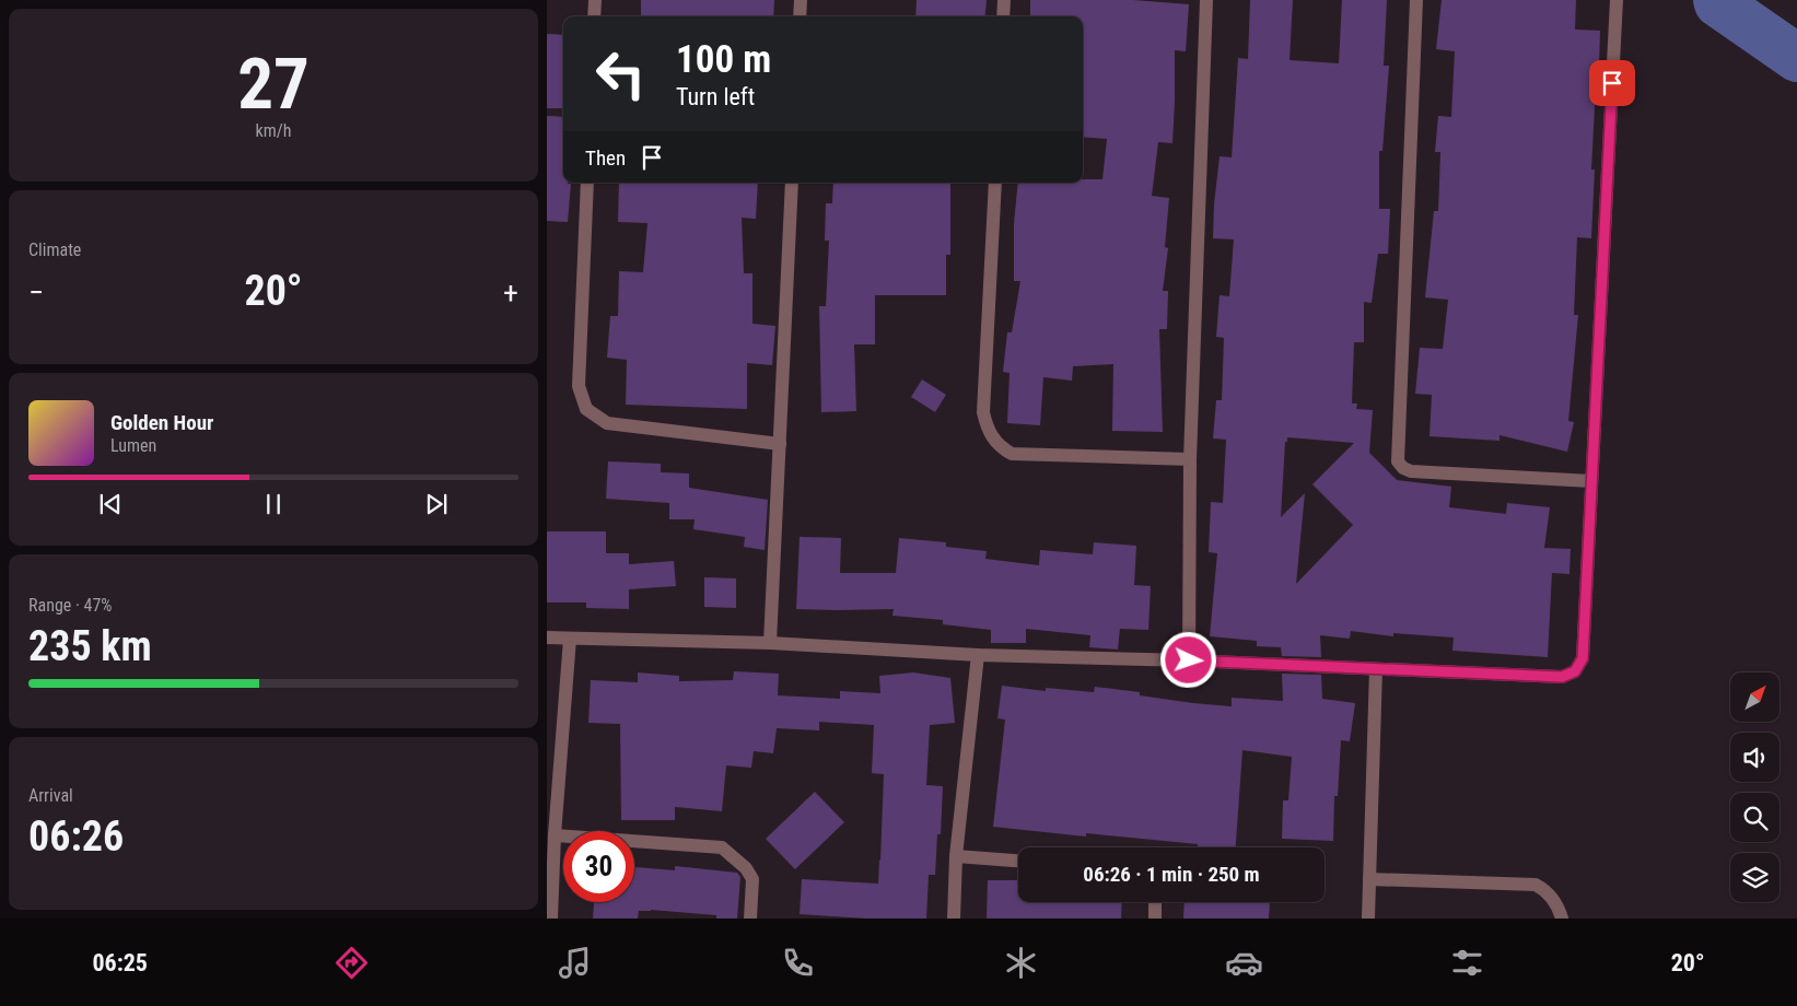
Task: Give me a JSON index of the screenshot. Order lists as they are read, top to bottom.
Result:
{
  "north": "top right",
  "page": {
    "tile": [
      ["27", "km/h"],
      "Climate",
      ["Range · 47%", "235 km"],
      ["Arrival", "06:26"]
    ],
    "turn": ["100 m", "Turn left"],
    "then": "Then",
    "heat": ["−", "20°", "+"],
    "song": ["Golden Hour", "Lumen"],
    "limit": "30",
    "trip": "06:26 · 1 min · 250 m",
    "tabs": ["06:25", "20°"]
  }
}
